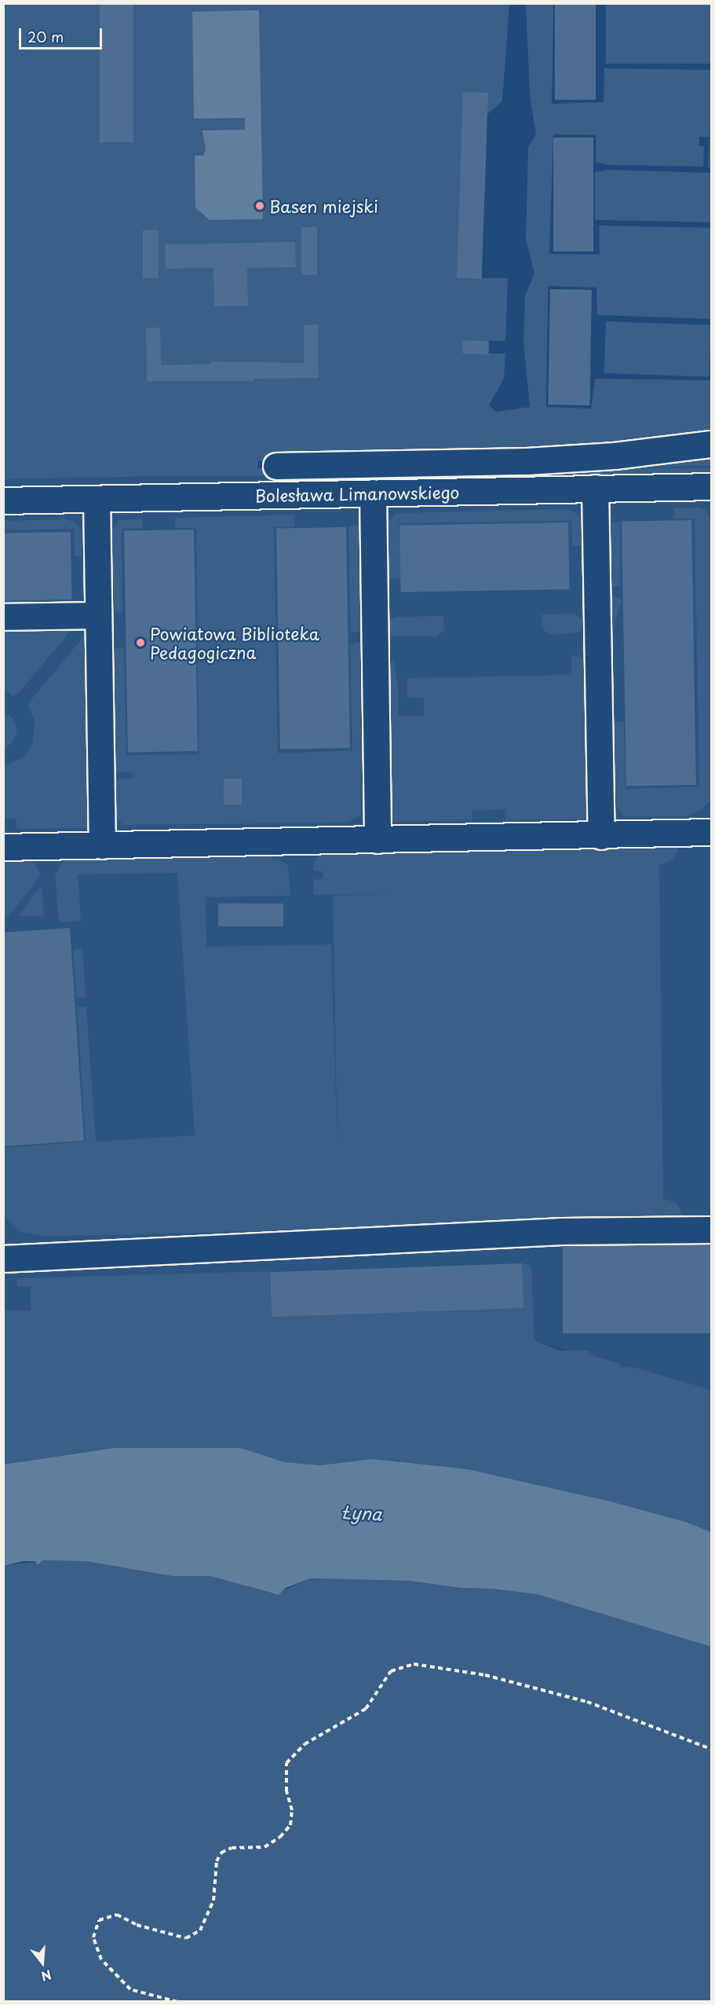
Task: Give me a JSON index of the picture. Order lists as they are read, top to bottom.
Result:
{
  "streets": {
    "street": ["Bolesława Limanowskiego"]
  },
  "water": ["Łyna"],
  "places": ["Basen miejski", "Powiatowa Biblioteka Pedagogiczna"],
  "scale_bar": "20 m",
  "north": "bottom"
}
